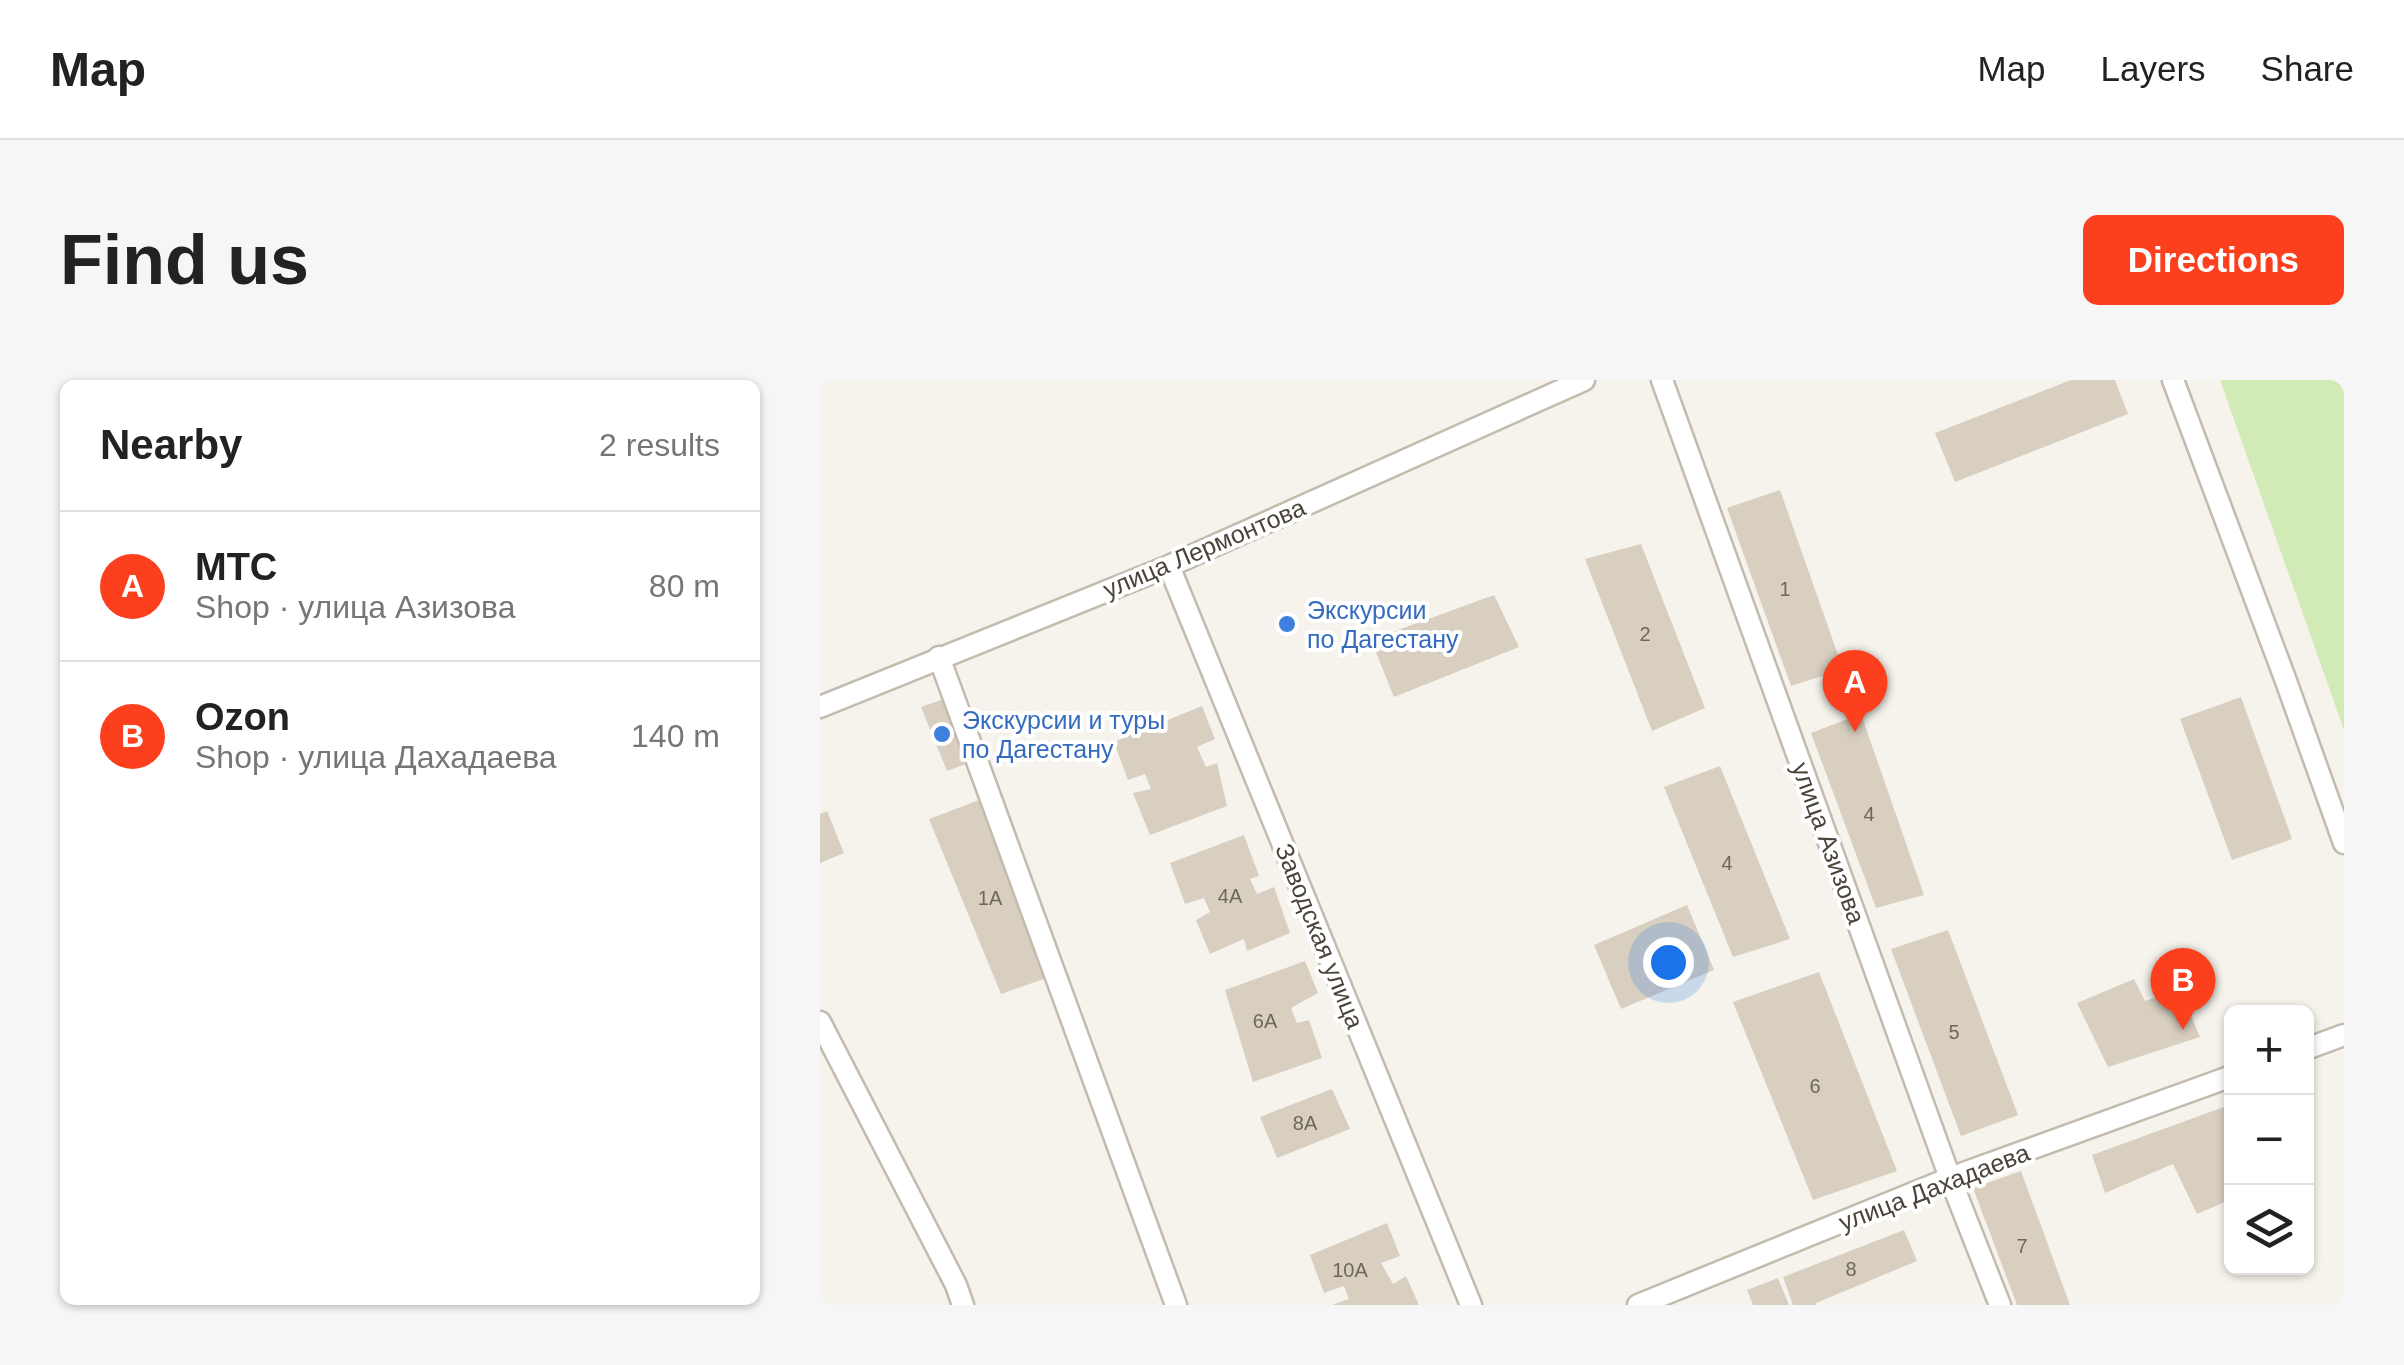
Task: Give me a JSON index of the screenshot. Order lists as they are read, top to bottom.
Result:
{
  "streets": {
    "street": [
      "улица Лермонтова",
      "улица Азизова",
      "Заводская улица",
      "улица Дахадаева"
    ]
  },
  "crossings": [
    ["улица Лермонтова", "Заводская улица"],
    ["улица Азизова", "улица Дахадаева"]
  ],
  "places": ["Экскурсии по Дагестану", "Экскурсии и туры по Дагестану"],
  "house_numbers": [
    "1",
    "2",
    "4",
    "4",
    "4А",
    "1А",
    "6А",
    "5",
    "6",
    "8А",
    "7",
    "8",
    "10А"
  ],
  "page": {
    "header": "Map",
    "nav": ["Map", "Layers", "Share"],
    "buttons": "Directions",
    "title": "Find us",
    "heading": ["Nearby", "2 results"],
    "list": [
      {
        "mark": "A",
        "name": "МТС",
        "note": "Shop · улица Азизова",
        "value": "80 m"
      },
      {
        "mark": "B",
        "name": "Ozon",
        "note": "Shop · улица Дахадаева",
        "value": "140 m"
      }
    ],
    "pins": ["A", "B"],
    "map_buttons": ["+", "−"]
  }
}
